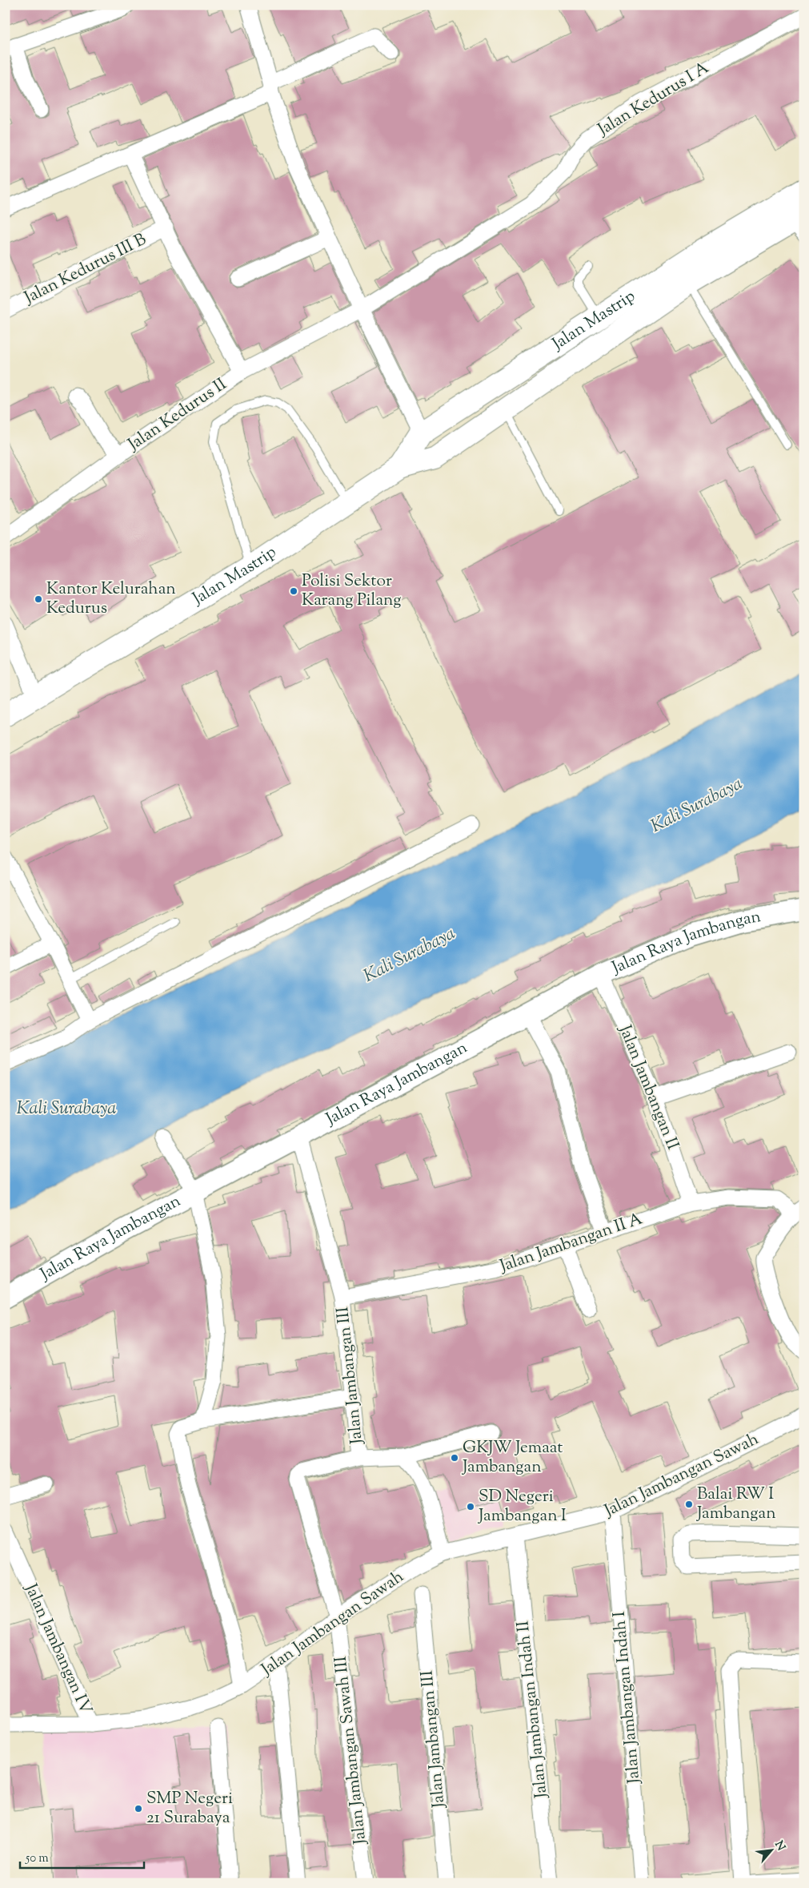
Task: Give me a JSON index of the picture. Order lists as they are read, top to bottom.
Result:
{
  "streets": {
    "main road": ["Jalan Mastrip", "Jalan Raya Jambangan"],
    "street": [
      "Jalan Kedurus I A",
      "Jalan Kedurus III B",
      "Jalan Kedurus II",
      "Jalan Jambangan II",
      "Jalan Jambangan II A",
      "Jalan Jambangan III",
      "Jalan Jambangan Sawah",
      "Jalan Jambangan IV",
      "Jalan Jambangan Indah I",
      "Jalan Jambangan Indah II",
      "Jalan Jambangan Sawah III"
    ]
  },
  "crossings": [
    ["Jalan Kedurus I A", "Jalan Kedurus II"],
    ["Jalan Kedurus III B", "Jalan Kedurus II"],
    ["Jalan Raya Jambangan", "Jalan Jambangan II"],
    ["Jalan Raya Jambangan", "Jalan Jambangan III"],
    ["Jalan Jambangan II", "Jalan Jambangan II A"],
    ["Jalan Jambangan II A", "Jalan Jambangan III"],
    ["Jalan Jambangan III", "Jalan Jambangan Sawah"],
    ["Jalan Jambangan III", "Jalan Jambangan Sawah III"],
    ["Jalan Jambangan Sawah", "Jalan Jambangan IV"],
    ["Jalan Jambangan Sawah", "Jalan Jambangan Indah I"],
    ["Jalan Jambangan Sawah", "Jalan Jambangan Indah II"],
    ["Jalan Jambangan Sawah", "Jalan Jambangan Sawah III"]
  ],
  "water": ["Kali Surabaya"],
  "places": [
    "Polisi Sektor Karang Pilang",
    "Kantor Kelurahan Kedurus",
    "GKJW Jemaat Jambangan",
    "Balai RW I Jambangan",
    "SD Negeri Jambangan I",
    "SMP Negeri 21 Surabaya"
  ],
  "scale_bar": "50 m",
  "north": "top right"
}
